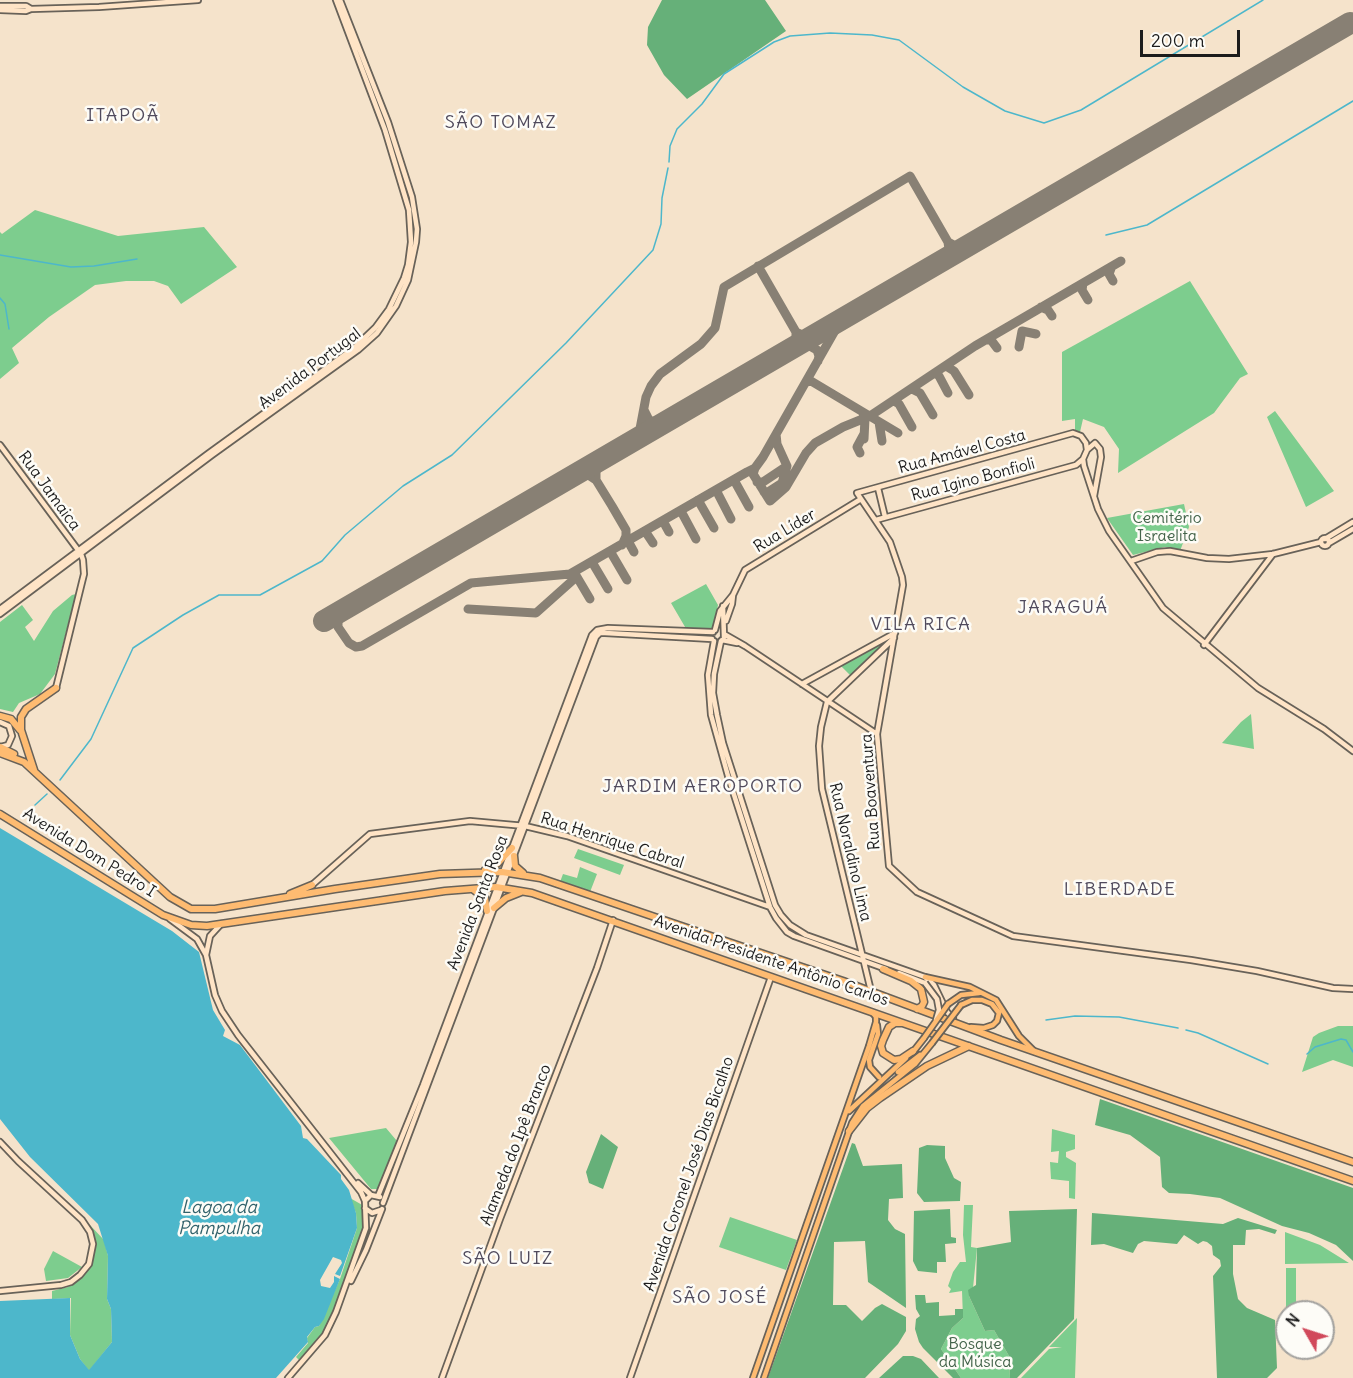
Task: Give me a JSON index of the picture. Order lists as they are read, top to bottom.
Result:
{
  "streets": {
    "highway": ["Avenida Dom Pedro I", "Avenida Presidente Antônio Carlos"],
    "street": [
      "Avenida Portugal",
      "Rua Amável Costa",
      "Rua Igino Bonfioli",
      "Rua Jamaica",
      "Rua Líder",
      "Rua Boaventura",
      "Rua Henrique Cabral",
      "Rua Noraldino Lima",
      "Avenida Santa Rosa",
      "Alameda do Ipê Branco",
      "Avenida Coronel José Dias Bicalho"
    ]
  },
  "crossings": [
    ["Avenida Portugal", "Rua Jamaica"],
    ["Rua Amável Costa", "Rua Boaventura"],
    ["Rua Igino Bonfioli", "Rua Boaventura"],
    ["Rua Líder", "Rua Boaventura"],
    ["Rua Líder", "Rua Henrique Cabral"],
    ["Rua Líder", "Rua Noraldino Lima"],
    ["Rua Líder", "Avenida Santa Rosa"],
    ["Rua Henrique Cabral", "Avenida Santa Rosa"],
    ["Rua Noraldino Lima", "Avenida Presidente Antônio Carlos"],
    ["Avenida Dom Pedro I", "Avenida Presidente Antônio Carlos"],
    ["Avenida Santa Rosa", "Avenida Presidente Antônio Carlos"],
    ["Avenida Presidente Antônio Carlos", "Alameda do Ipê Branco"],
    ["Avenida Presidente Antônio Carlos", "Avenida Coronel José Dias Bicalho"]
  ],
  "districts": [
    "ITAPOÃ",
    "SÃO TOMAZ",
    "JARAGUÁ",
    "VILA RICA",
    "JARDIM AEROPORTO",
    "LIBERDADE",
    "SÃO LUIZ",
    "SÃO JOSÉ"
  ],
  "water": ["Lagoa da Pampulha"],
  "parks": ["Cemitério Israelita", "Bosque da Música"],
  "scale_bar": "200 m",
  "north": "top left"
}
